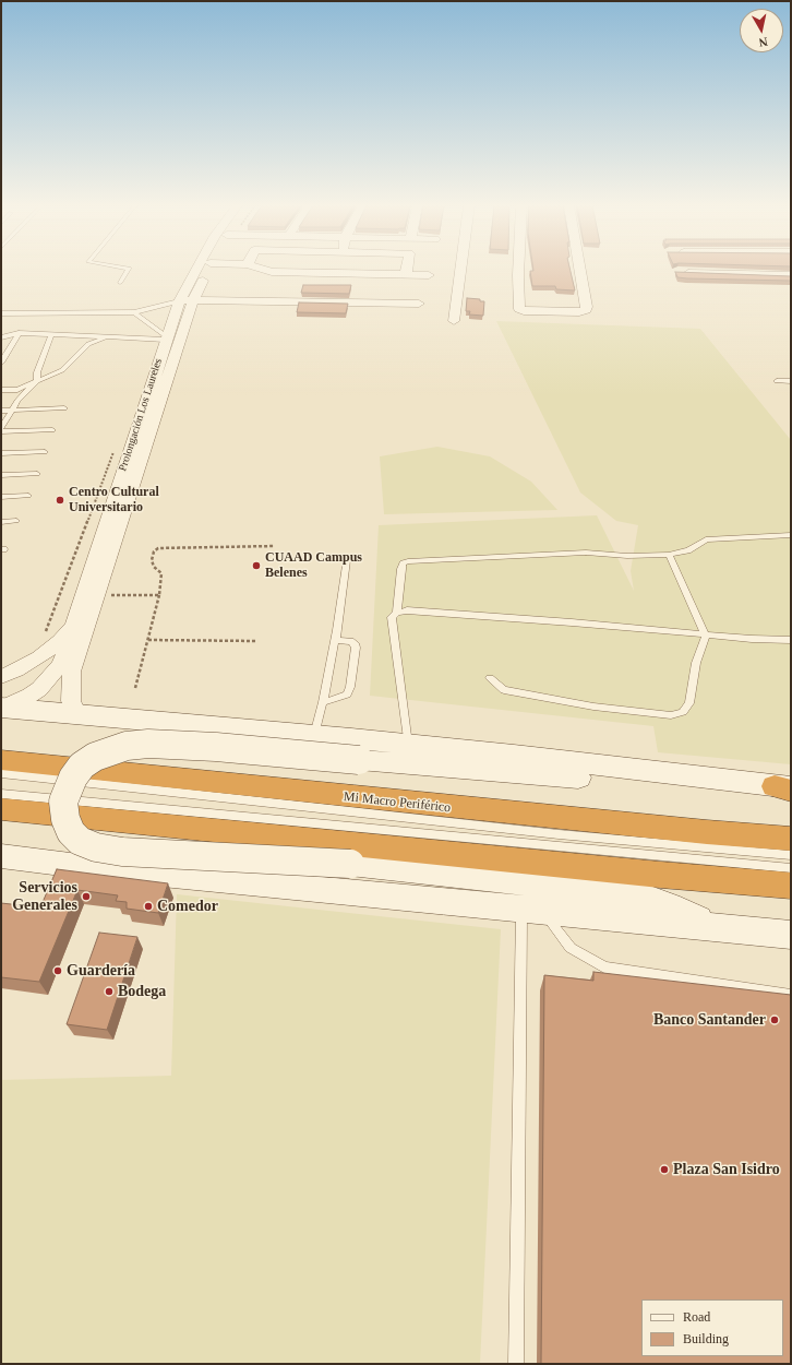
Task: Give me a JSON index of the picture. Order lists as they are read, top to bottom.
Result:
{
  "streets": {
    "street": ["Prolongación Los Laureles"],
    "lane": ["Mi Macro Periférico"]
  },
  "places": [
    "Centro Cultural Universitario",
    "CUAAD Campus Belenes",
    "Servicios Generales",
    "Comedor",
    "Guardería",
    "Bodega",
    "Banco Santander",
    "Plaza San Isidro"
  ],
  "legend": ["Road", "Building"],
  "north": "bottom"
}
